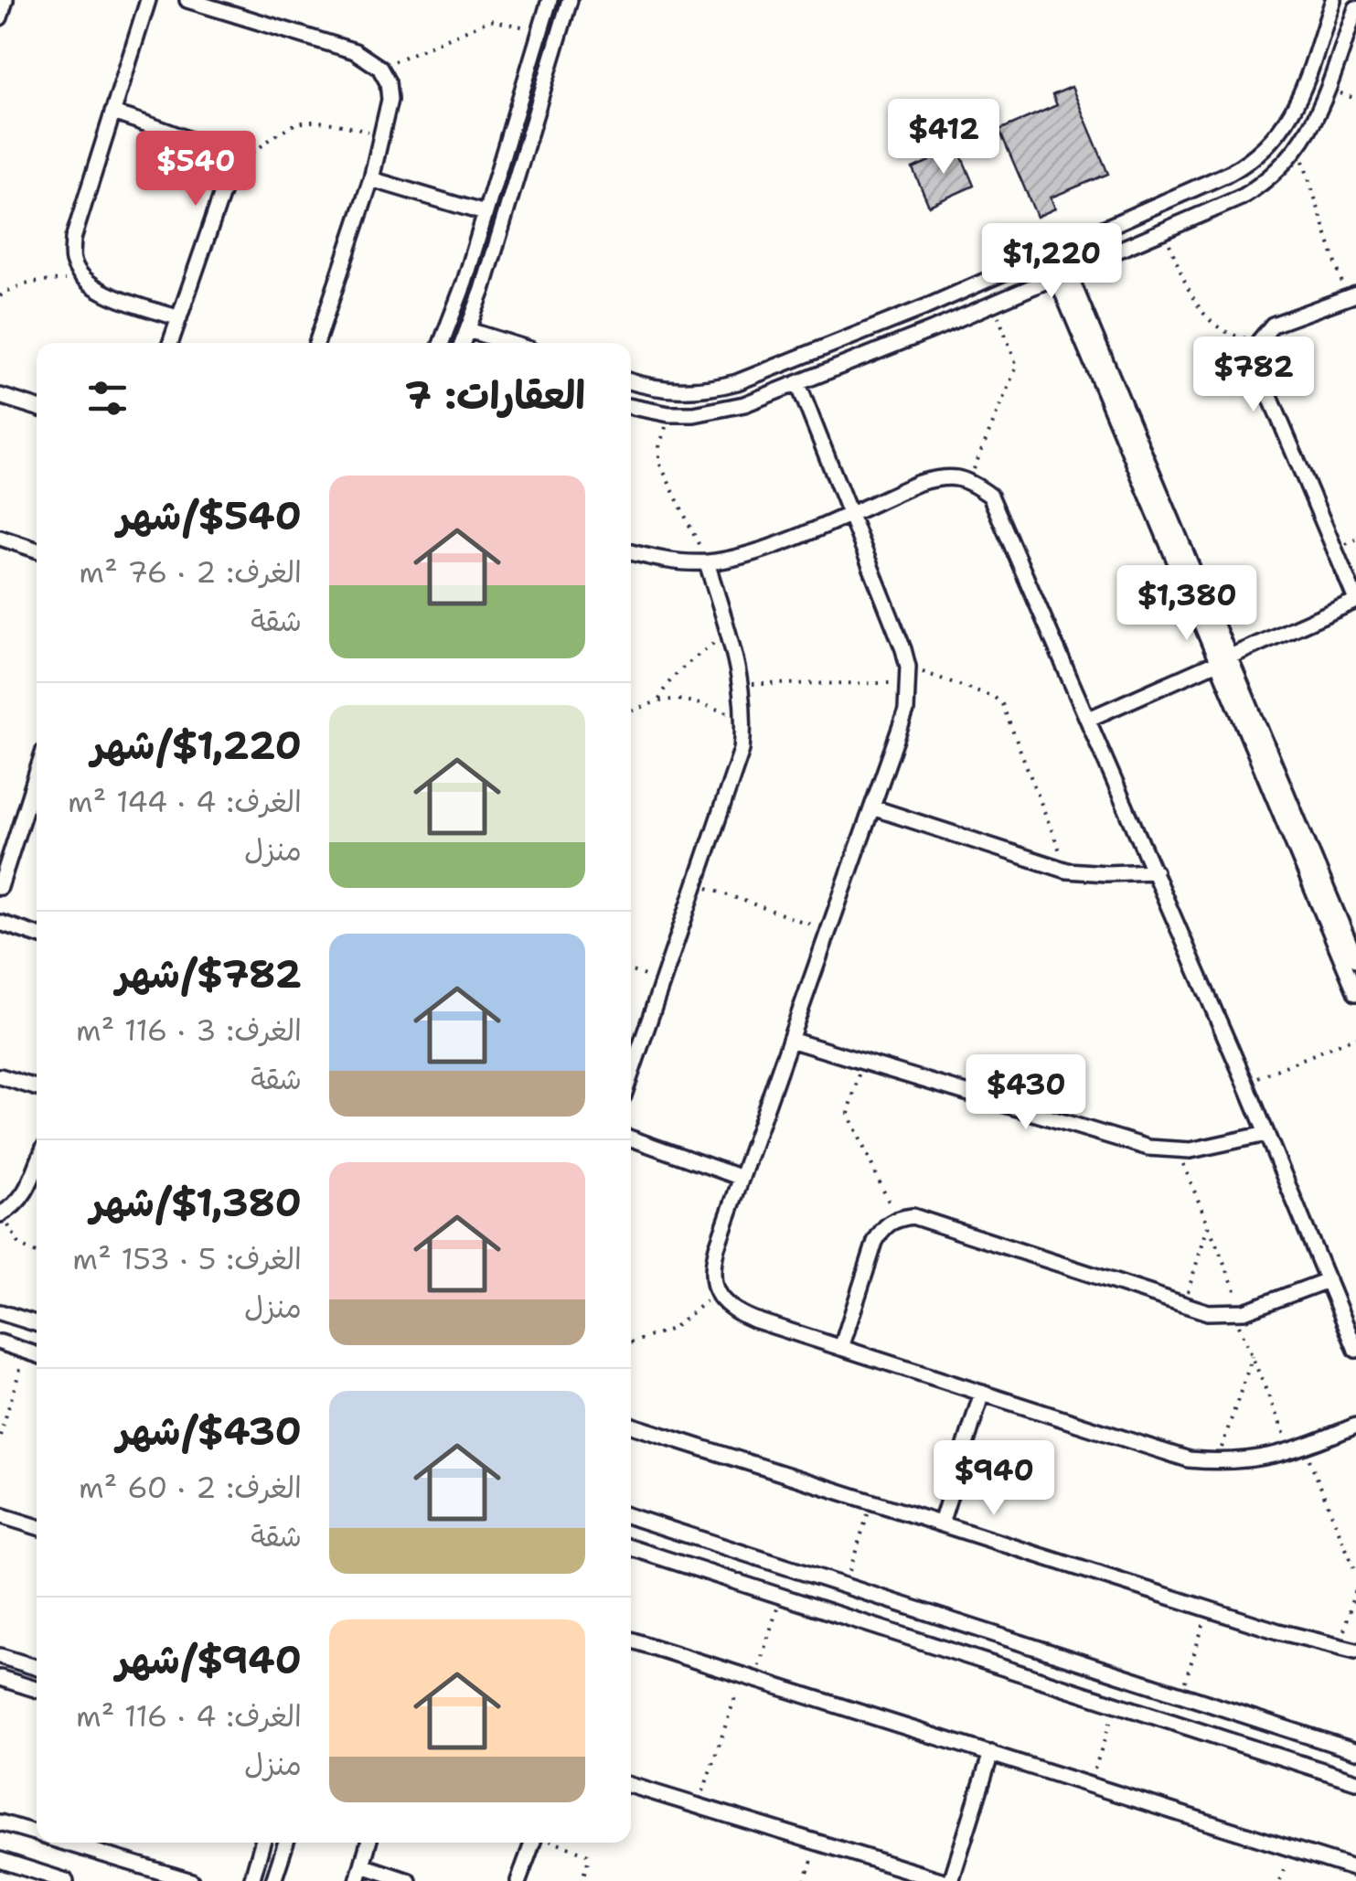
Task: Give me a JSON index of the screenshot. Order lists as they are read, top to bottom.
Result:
{
  "page": {
    "price": [
      "$412",
      "$540",
      "$1,220",
      "$782",
      "$1,380",
      "$430",
      "$940"
    ],
    "heading": "العقارات: 7",
    "list": [
      {
        "name": "$540/شهر",
        "note": "الغرف: 2 · 76 m² · شقة"
      },
      {
        "name": "$1,220/شهر",
        "note": "الغرف: 4 · 144 m² · منزل"
      },
      {
        "name": "$782/شهر",
        "note": "الغرف: 3 · 116 m² · شقة"
      },
      {
        "name": "$1,380/شهر",
        "note": "الغرف: 5 · 153 m² · منزل"
      },
      {
        "name": "$430/شهر",
        "note": "الغرف: 2 · 60 m² · شقة"
      },
      {
        "name": "$940/شهر",
        "note": "الغرف: 4 · 116 m² · منزل"
      }
    ]
  }
}
